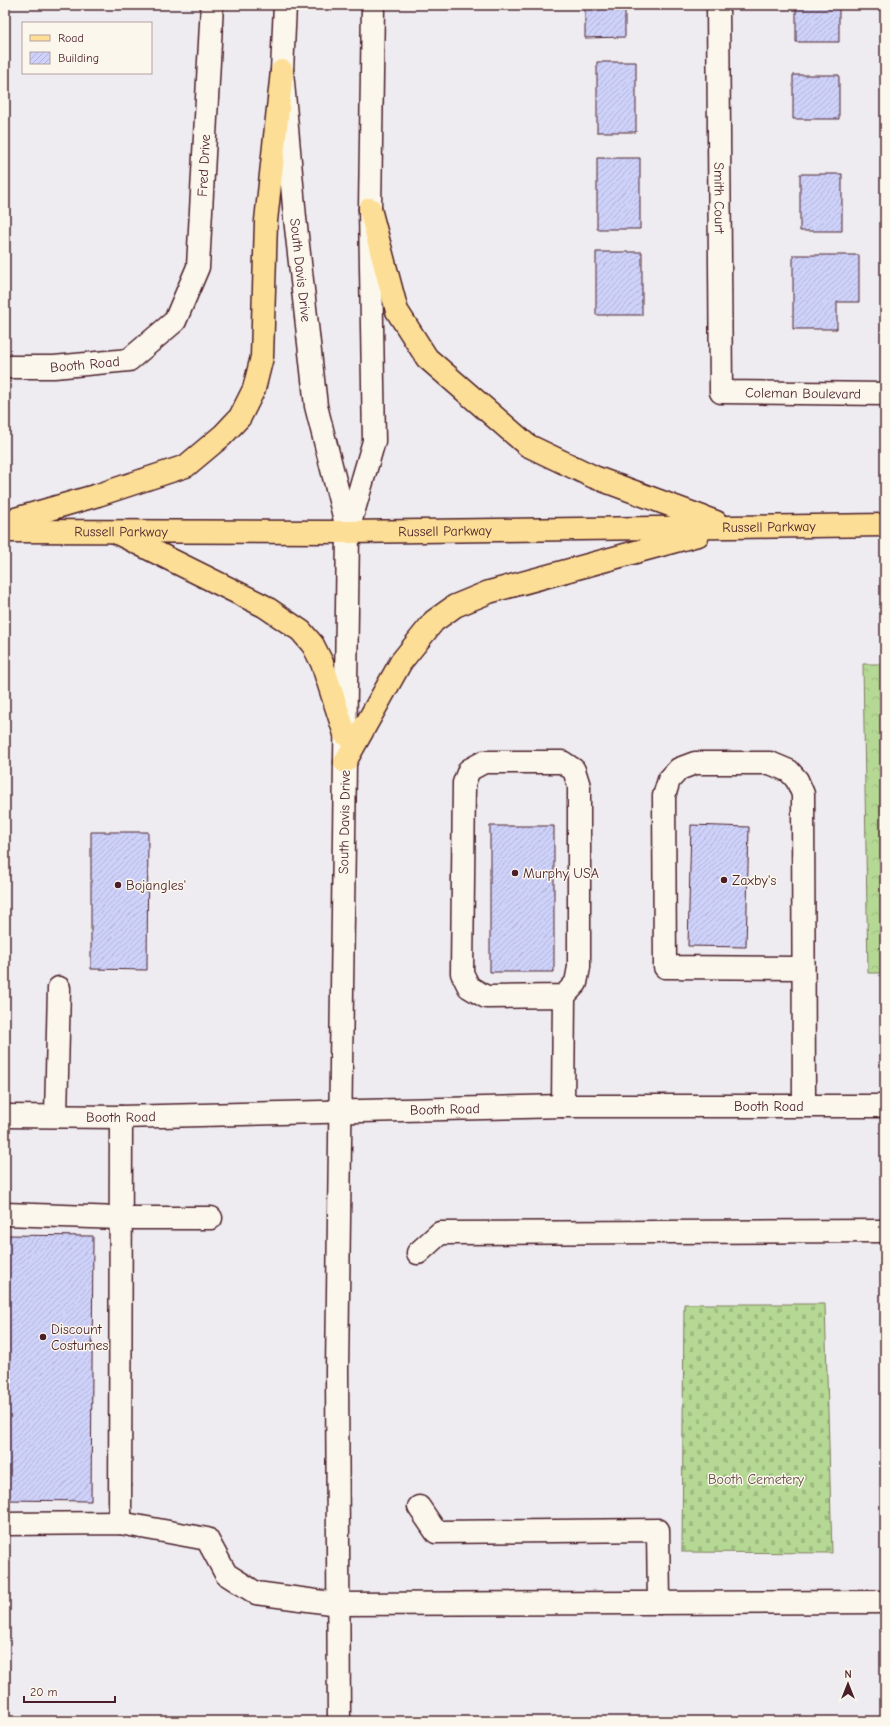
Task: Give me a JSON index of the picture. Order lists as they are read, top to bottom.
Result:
{
  "streets": {
    "main road": ["Russell Parkway"],
    "street": [
      "Fred Drive",
      "Smith Court",
      "South Davis Drive",
      "Booth Road",
      "Coleman Boulevard"
    ]
  },
  "crossings": [
    ["Fred Drive", "Booth Road"],
    ["Smith Court", "Coleman Boulevard"],
    ["South Davis Drive", "Booth Road"],
    ["South Davis Drive", "Russell Parkway"]
  ],
  "parks": ["Booth Cemetery"],
  "places": [
    "Murphy USA",
    "Zaxby's",
    "Bojangles'",
    "Discount Costumes"
  ],
  "legend": ["Road", "Building"],
  "scale_bar": "20 m",
  "north": "top"
}
